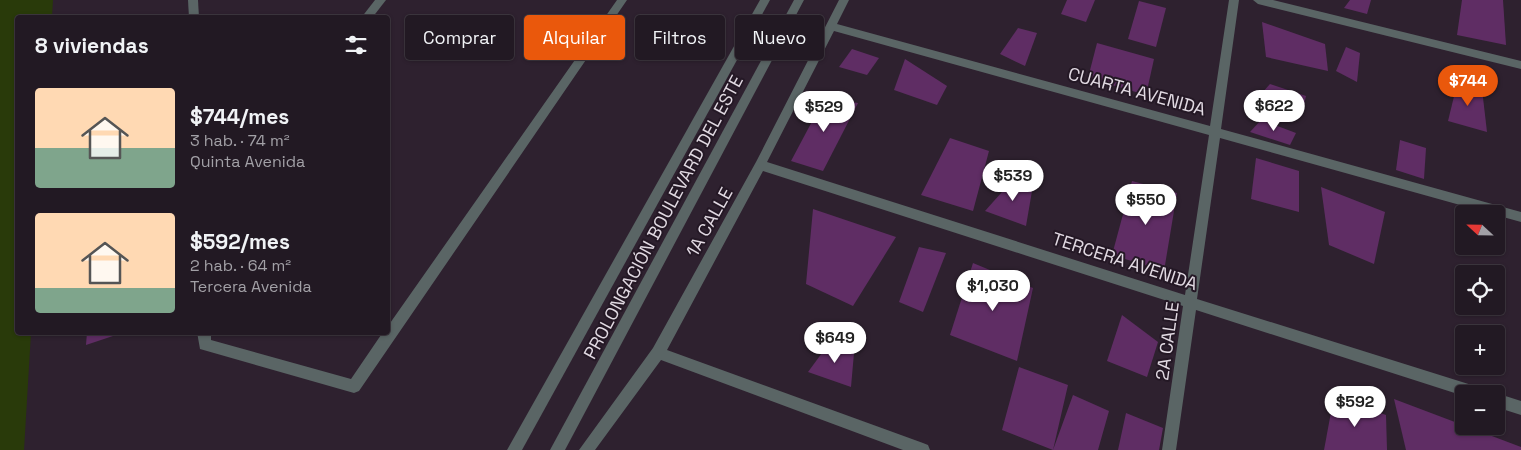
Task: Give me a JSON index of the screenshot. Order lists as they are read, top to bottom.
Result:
{
  "streets": {
    "street": [
      "CUARTA AVENIDA",
      "PROLONGACIÓN BOULEVARD DEL ESTE",
      "1A CALLE",
      "TERCERA AVENIDA",
      "2A CALLE"
    ]
  },
  "crossings": [
    ["CUARTA AVENIDA", "1A CALLE"],
    ["CUARTA AVENIDA", "2A CALLE"],
    ["1A CALLE", "TERCERA AVENIDA"],
    ["TERCERA AVENIDA", "2A CALLE"]
  ],
  "north": "left",
  "page": {
    "chip": [
      "Comprar",
      "Alquilar",
      "Filtros",
      "Nuevo"
    ],
    "heading": "8 viviendas",
    "price": [
      "$744",
      "$622",
      "$529",
      "$539",
      "$550",
      "$1,030",
      "$649",
      "$592"
    ],
    "list": [
      {
        "name": "$744/mes",
        "note": "3 hab. · 74 m² · Quinta Avenida"
      },
      {
        "name": "$592/mes",
        "note": "2 hab. · 64 m² · Tercera Avenida"
      }
    ],
    "map_buttons": ["+", "−"]
  }
}
